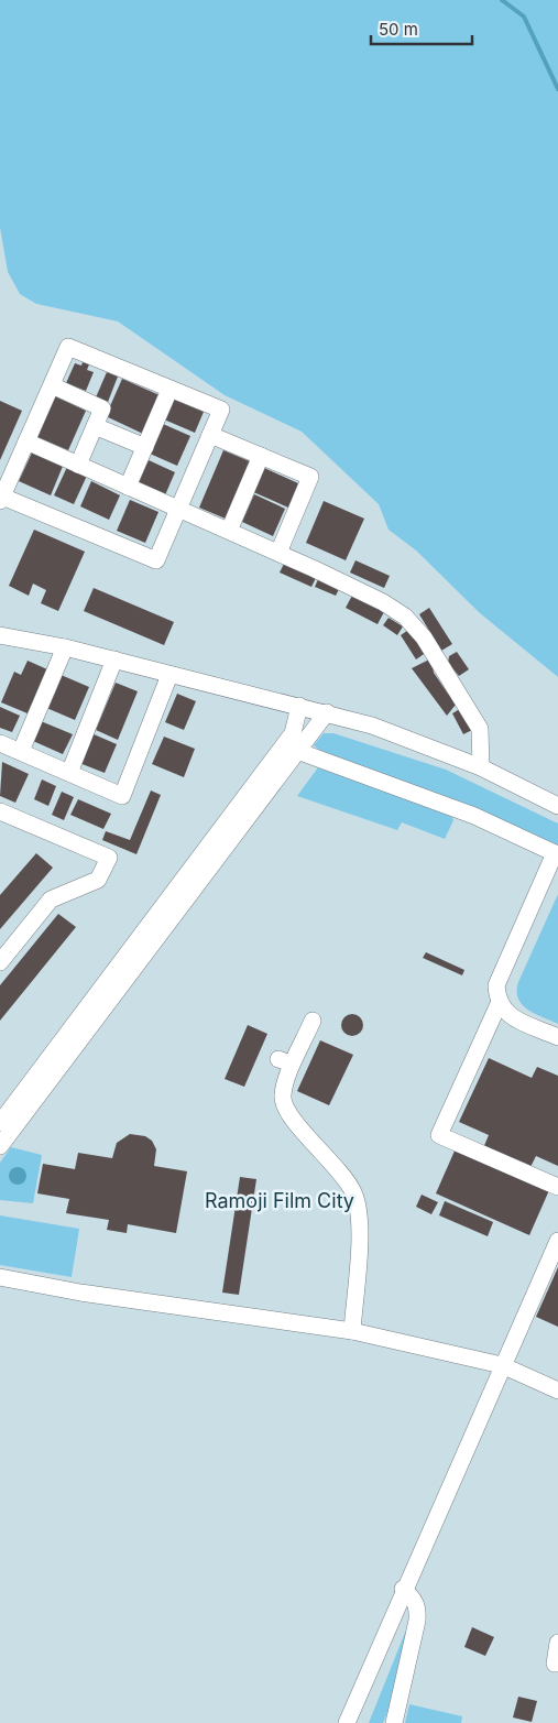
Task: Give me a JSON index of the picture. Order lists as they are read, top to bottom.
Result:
{
  "parks": ["Ramoji Film City"],
  "scale_bar": "50 m"
}
